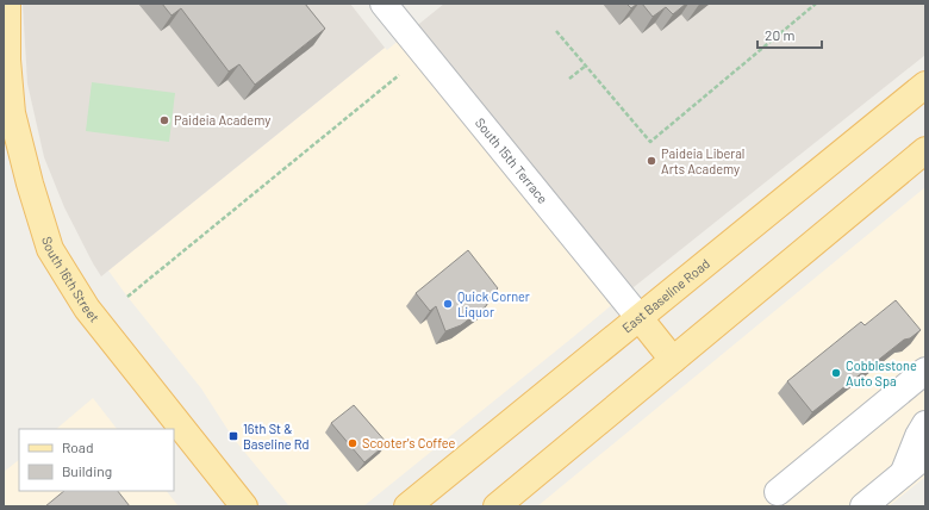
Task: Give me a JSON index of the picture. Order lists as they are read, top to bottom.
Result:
{
  "streets": {
    "main road": ["South 16th Street", "East Baseline Road"],
    "street": ["South 15th Terrace"]
  },
  "crossings": [
    ["South 15th Terrace", "East Baseline Road"]
  ],
  "places": {
    "other": [
      "Paideia Academy",
      "Paideia Liberal Arts Academy",
      "Quick Corner Liquor",
      "Cobblestone Auto Spa",
      "Scooter's Coffee"
    ],
    "transit": ["16th St & Baseline Rd"]
  },
  "legend": ["Road", "Building"],
  "scale_bar": "20 m"
}
